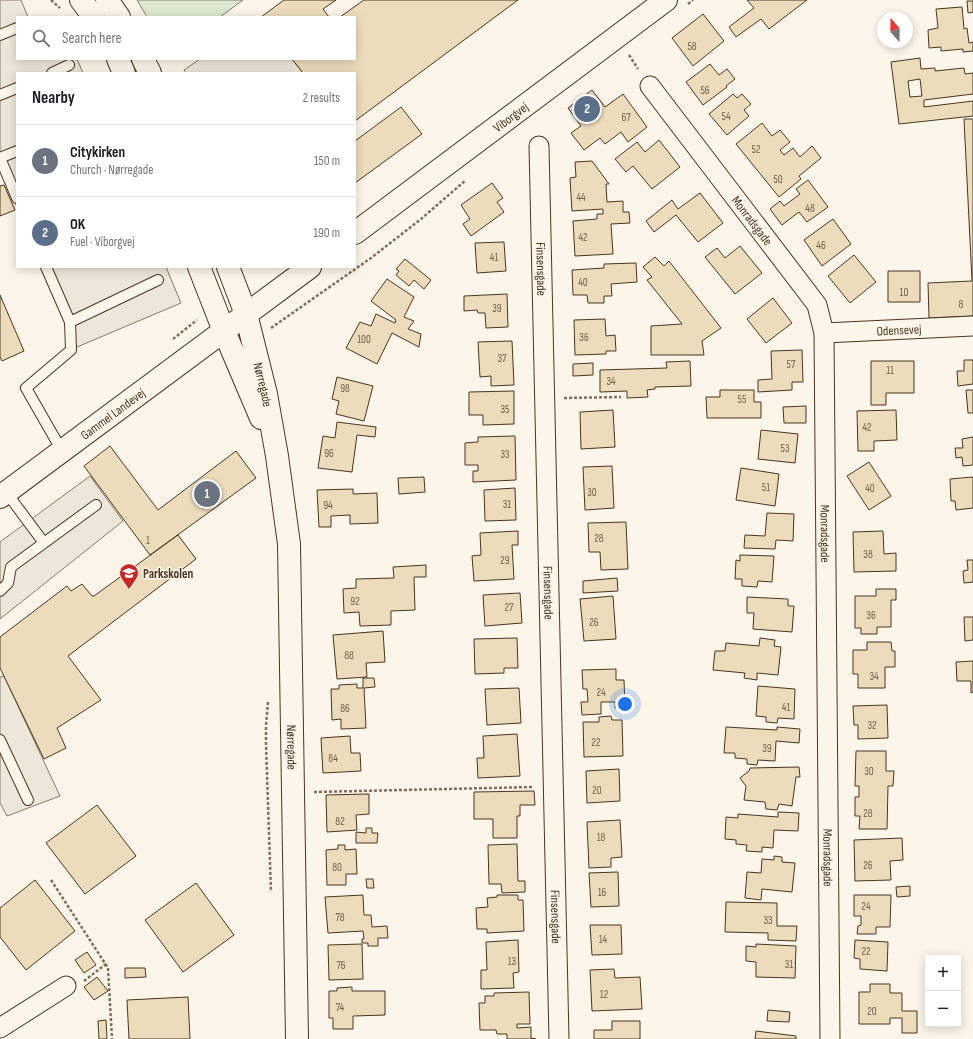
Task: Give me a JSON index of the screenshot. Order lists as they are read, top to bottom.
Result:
{
  "streets": {
    "street": [
      "Viborgvej",
      "Monradsgade",
      "Finsensgade",
      "Odensevej",
      "Nørregade",
      "Gammel Landevej"
    ]
  },
  "crossings": [
    ["Monradsgade", "Odensevej"],
    ["Nørregade", "Gammel Landevej"]
  ],
  "places": {
    "school or university": ["Parkskolen"]
  },
  "house_numbers": [
    "58",
    "56",
    "54",
    "67",
    "52",
    "50",
    "44",
    "48",
    "42",
    "46",
    "41",
    "40",
    "10",
    "8",
    "39",
    "36",
    "100",
    "37",
    "57",
    "11",
    "34",
    "98",
    "55",
    "35",
    "42",
    "53",
    "96",
    "33",
    "51",
    "40",
    "30",
    "31",
    "94",
    "28",
    "1",
    "38",
    "29",
    "92",
    "27",
    "36",
    "26",
    "88",
    "34",
    "24",
    "41",
    "86",
    "32",
    "22",
    "39",
    "84",
    "30",
    "20",
    "28",
    "82",
    "18",
    "26",
    "80",
    "16",
    "24",
    "78",
    "33",
    "14",
    "22",
    "13",
    "31",
    "76",
    "12",
    "74",
    "20"
  ],
  "north": "top",
  "page": {
    "search": "Search here",
    "heading": ["Nearby", "2 results"],
    "pins": ["2", "1"],
    "list": [
      {
        "mark": "1",
        "name": "Citykirken",
        "note": "Church · Nørregade",
        "value": "150 m"
      },
      {
        "mark": "2",
        "name": "OK",
        "note": "Fuel · Viborgvej",
        "value": "190 m"
      }
    ],
    "map_buttons": ["+", "−"]
  }
}
